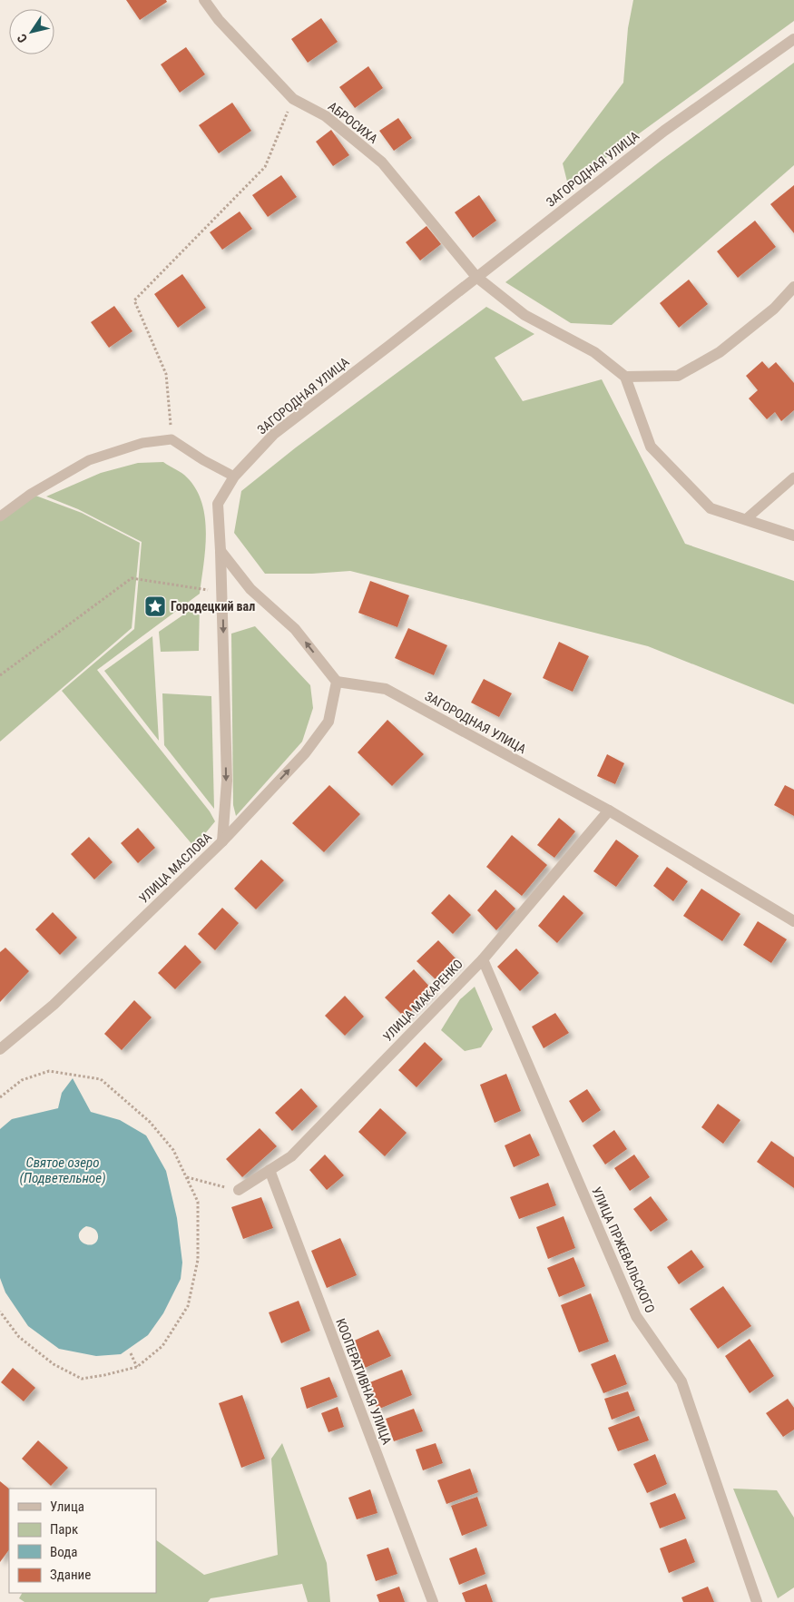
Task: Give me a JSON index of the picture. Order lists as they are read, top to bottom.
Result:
{
  "streets": {
    "street": [
      "АБРОСИХА",
      "ЗАГОРОДНАЯ УЛИЦА",
      "УЛИЦА МАСЛОВА",
      "УЛИЦА МАКАРЕНКО",
      "УЛИЦА ПРЖЕВАЛЬСКОГО",
      "КООПЕРАТИВНАЯ УЛИЦА"
    ]
  },
  "crossings": [
    ["АБРОСИХА", "ЗАГОРОДНАЯ УЛИЦА"],
    ["ЗАГОРОДНАЯ УЛИЦА", "УЛИЦА МАСЛОВА"],
    ["ЗАГОРОДНАЯ УЛИЦА", "УЛИЦА МАКАРЕНКО"],
    ["УЛИЦА МАКАРЕНКО", "УЛИЦА ПРЖЕВАЛЬСКОГО"],
    ["УЛИЦА МАКАРЕНКО", "КООПЕРАТИВНАЯ УЛИЦА"]
  ],
  "one_way": ["УЛИЦА МАСЛОВА"],
  "water": ["Святое озеро (Подветельное)"],
  "places": {
    "place": ["Городецкий вал"]
  },
  "legend": [
    "Улица",
    "Парк",
    "Вода",
    "Здание"
  ],
  "north": "bottom left"
}
